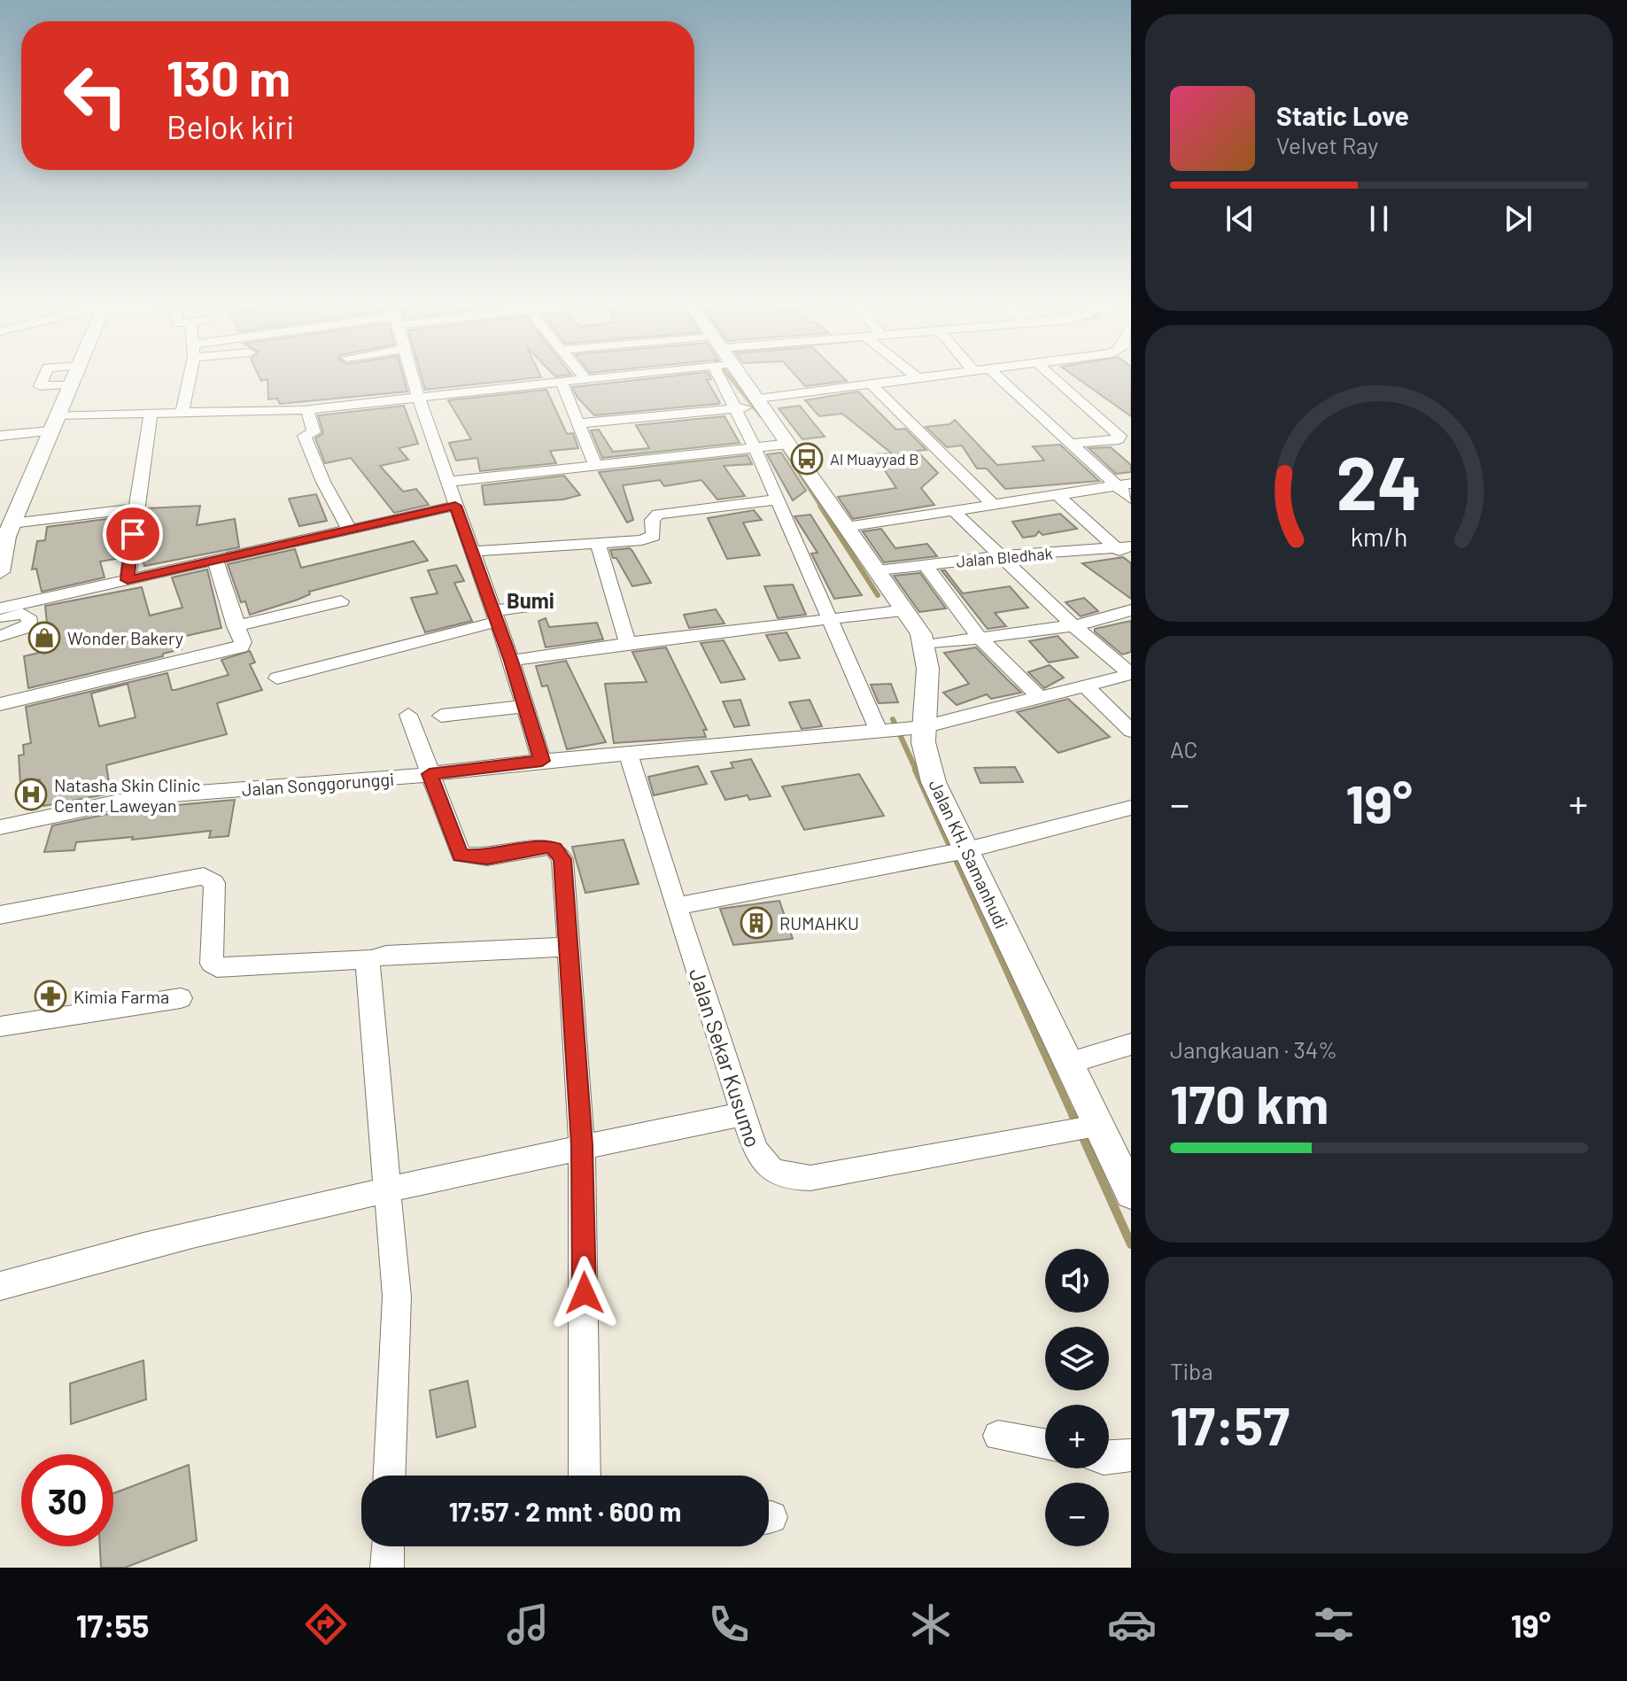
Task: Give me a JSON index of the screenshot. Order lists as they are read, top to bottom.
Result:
{
  "streets": {
    "main road": ["Jalan KH. Samanhudi"],
    "street": ["Jalan Bledhak", "Jalan Songgorunggi", "Jalan Sekar Kusumo"]
  },
  "crossings": [
    ["Jalan Songgorunggi", "Jalan KH. Samanhudi"],
    ["Jalan Songgorunggi", "Jalan Sekar Kusumo"],
    ["Jalan KH. Samanhudi", "Jalan Sekar Kusumo"]
  ],
  "districts": ["Bumi"],
  "places": {
    "bus stop": ["Al Muayyad B"],
    "shop": ["Wonder Bakery"],
    "hospital": ["Natasha Skin Clinic Center Laweyan"],
    "building": ["RUMAHKU"],
    "pharmacy": ["Kimia Farma"]
  },
  "page": {
    "turn": ["130 m", "Belok kiri"],
    "song": ["Static Love", "Velvet Ray"],
    "tile": [
      "AC",
      ["Jangkauan · 34%", "170 km"],
      ["Tiba", "17:57"]
    ],
    "heat": ["−", "19°", "+"],
    "map_buttons": ["+", "−"],
    "limit": "30",
    "trip": "17:57 · 2 mnt · 600 m",
    "tabs": ["17:55", "19°"],
    "gauge": ["24", "km/h"]
  }
}
